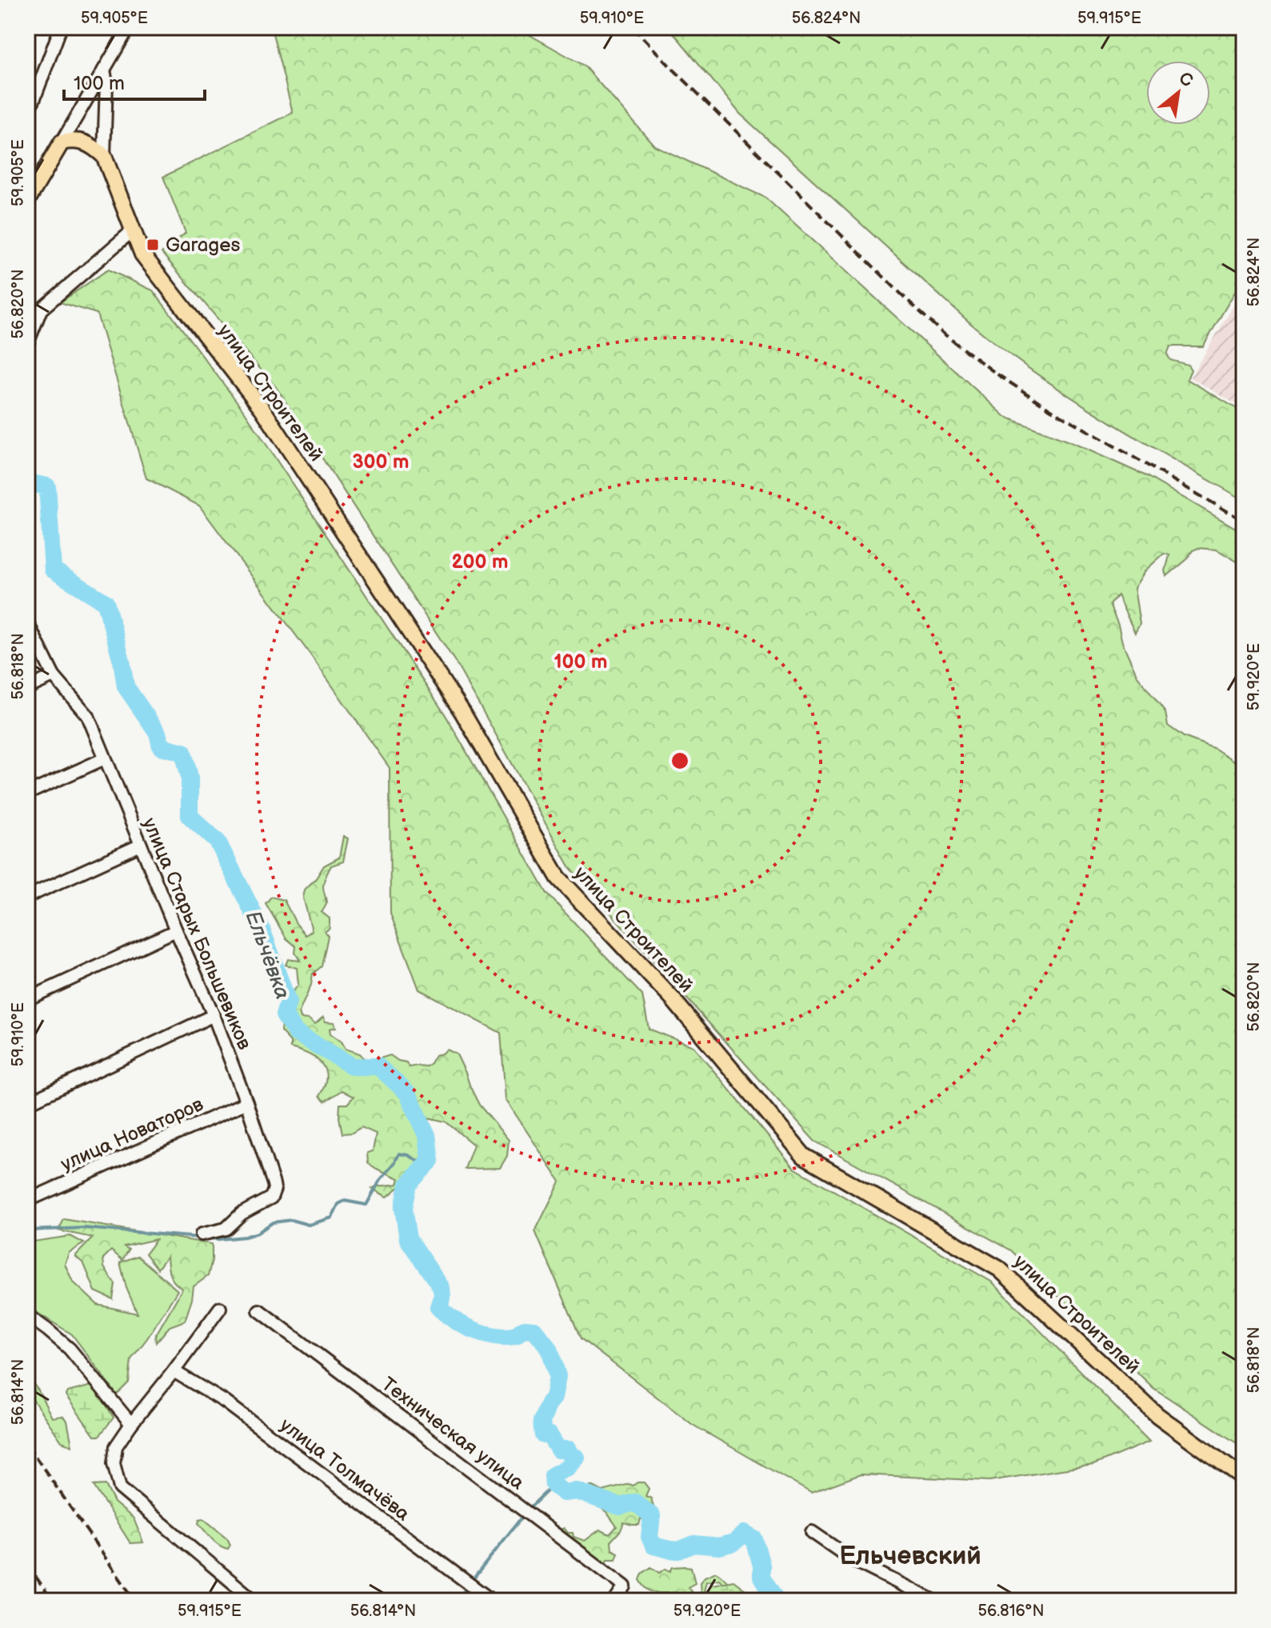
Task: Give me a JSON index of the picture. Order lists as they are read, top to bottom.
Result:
{
  "streets": {
    "main road": ["улица Строителей"],
    "street": [
      "улица Старых Большевиков",
      "улица Новаторов",
      "Техническая улица",
      "улица Толмачёва"
    ]
  },
  "crossings": [
    ["улица Старых Большевиков", "улица Новаторов"]
  ],
  "districts": ["Ельчевский"],
  "water": ["Ельчёвка"],
  "places": {
    "transit": ["Garages"]
  },
  "scale_bar": "100 m",
  "north": "top right",
  "coordinates": [
    "59.905°E",
    "59.910°E",
    "56.824°N",
    "59.915°E",
    "56.820°N",
    "56.818°N",
    "59.920°E",
    "56.814°N",
    "56.816°N"
  ],
  "rings": ["300 m", "200 m", "100 m"]
}
